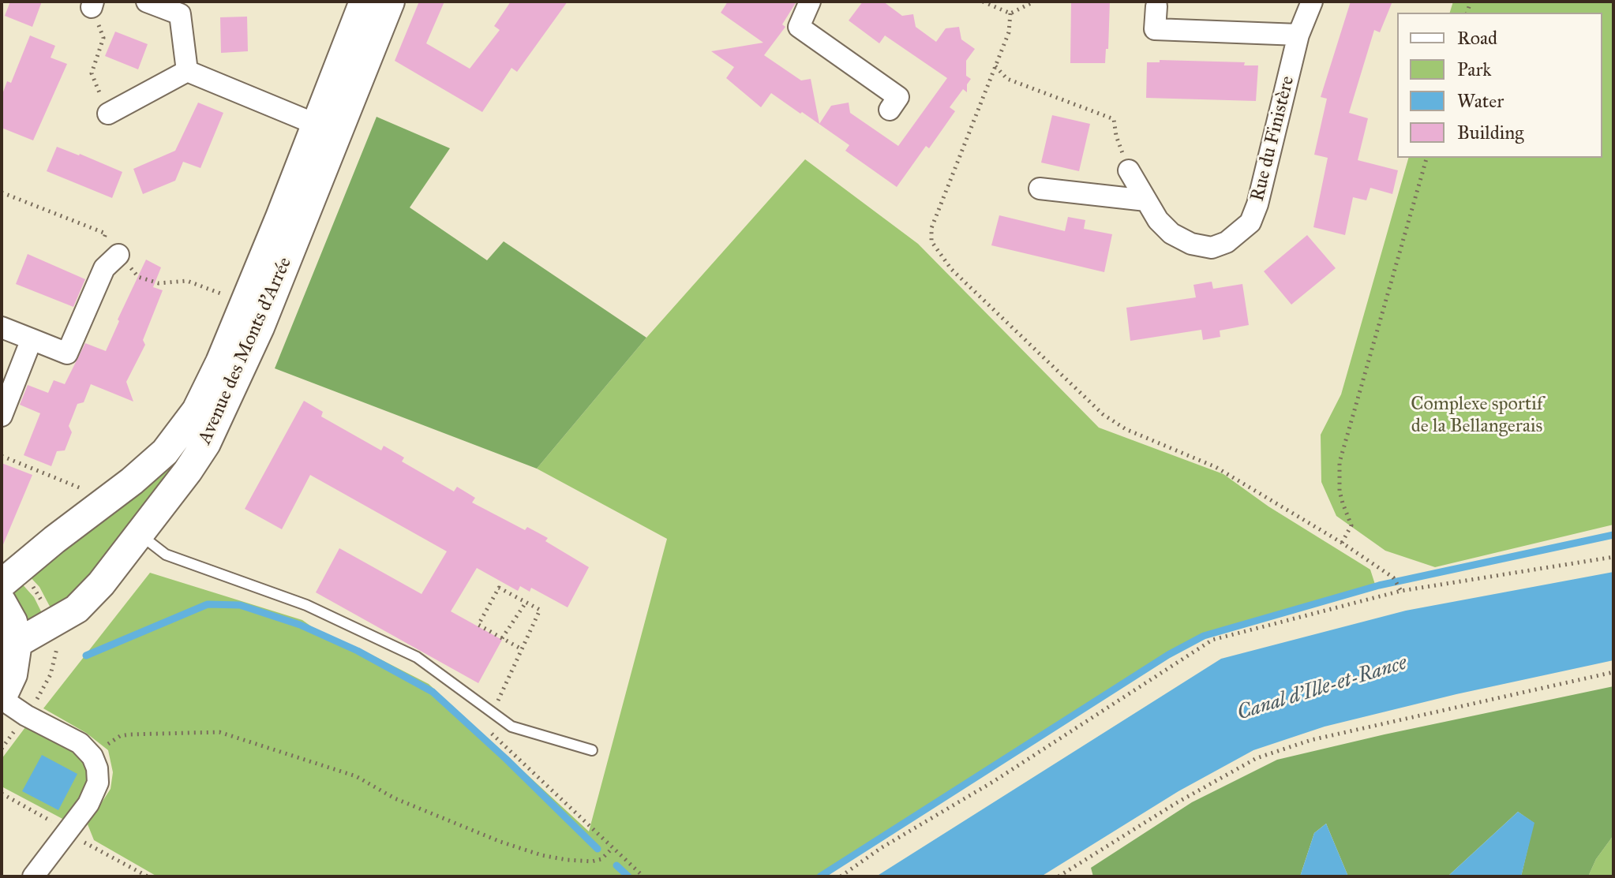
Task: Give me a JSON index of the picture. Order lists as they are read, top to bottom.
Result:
{
  "streets": {
    "street": ["Rue du Finistère", "Avenue des Monts d'Arrée"]
  },
  "water": ["Canal d'Ille-et-Rance"],
  "parks": ["Complexe sportif de la Bellangerais"],
  "legend": [
    "Road",
    "Park",
    "Water",
    "Building"
  ]
}
